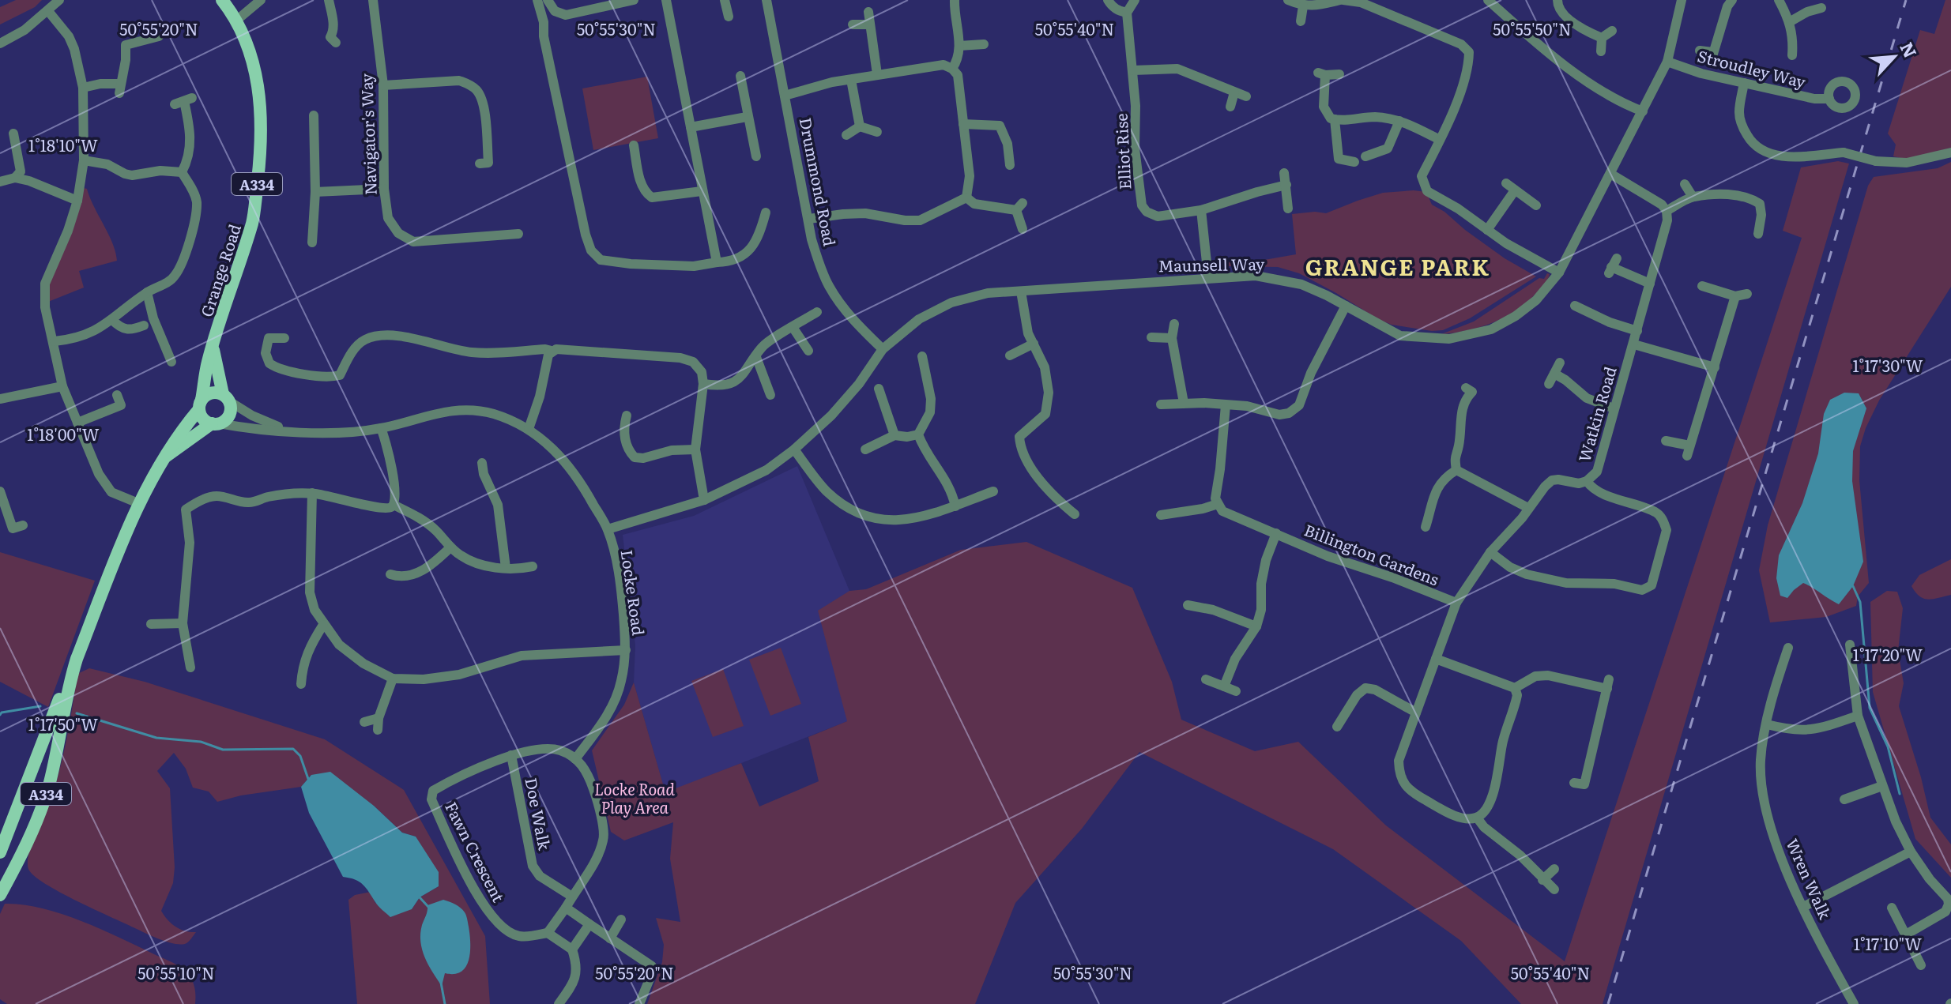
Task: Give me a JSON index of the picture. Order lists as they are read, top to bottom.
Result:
{
  "streets": {
    "main road": ["A334", "Grange Road"],
    "street": [
      "Stroudley Way",
      "Navigator's Way",
      "Elliot Rise",
      "Drummond Road",
      "Maunsell Way",
      "Watkin Road",
      "Billington Gardens",
      "Locke Road",
      "Doe Walk",
      "Fawn Crescent",
      "Wren Walk"
    ]
  },
  "crossings": [
    ["Stroudley Way", "Maunsell Way"],
    ["Drummond Road", "Maunsell Way"],
    ["A334", "Grange Road"],
    ["A334", "Locke Road"],
    ["Maunsell Way", "Locke Road"],
    ["Grange Road", "Locke Road"],
    ["Watkin Road", "Billington Gardens"],
    ["Locke Road", "Fawn Crescent"],
    ["Doe Walk", "Fawn Crescent"]
  ],
  "districts": ["GRANGE PARK"],
  "parks": ["Locke Road Play Area"],
  "north": "top right",
  "coordinates": [
    "50°55'20\"N",
    "50°55'30\"N",
    "50°55'40\"N",
    "50°55'50\"N",
    "1°18'10\"W",
    "1°17'30\"W",
    "1°18'00\"W",
    "1°17'20\"W",
    "1°17'50\"W",
    "1°17'10\"W",
    "50°55'10\"N"
  ]
}
